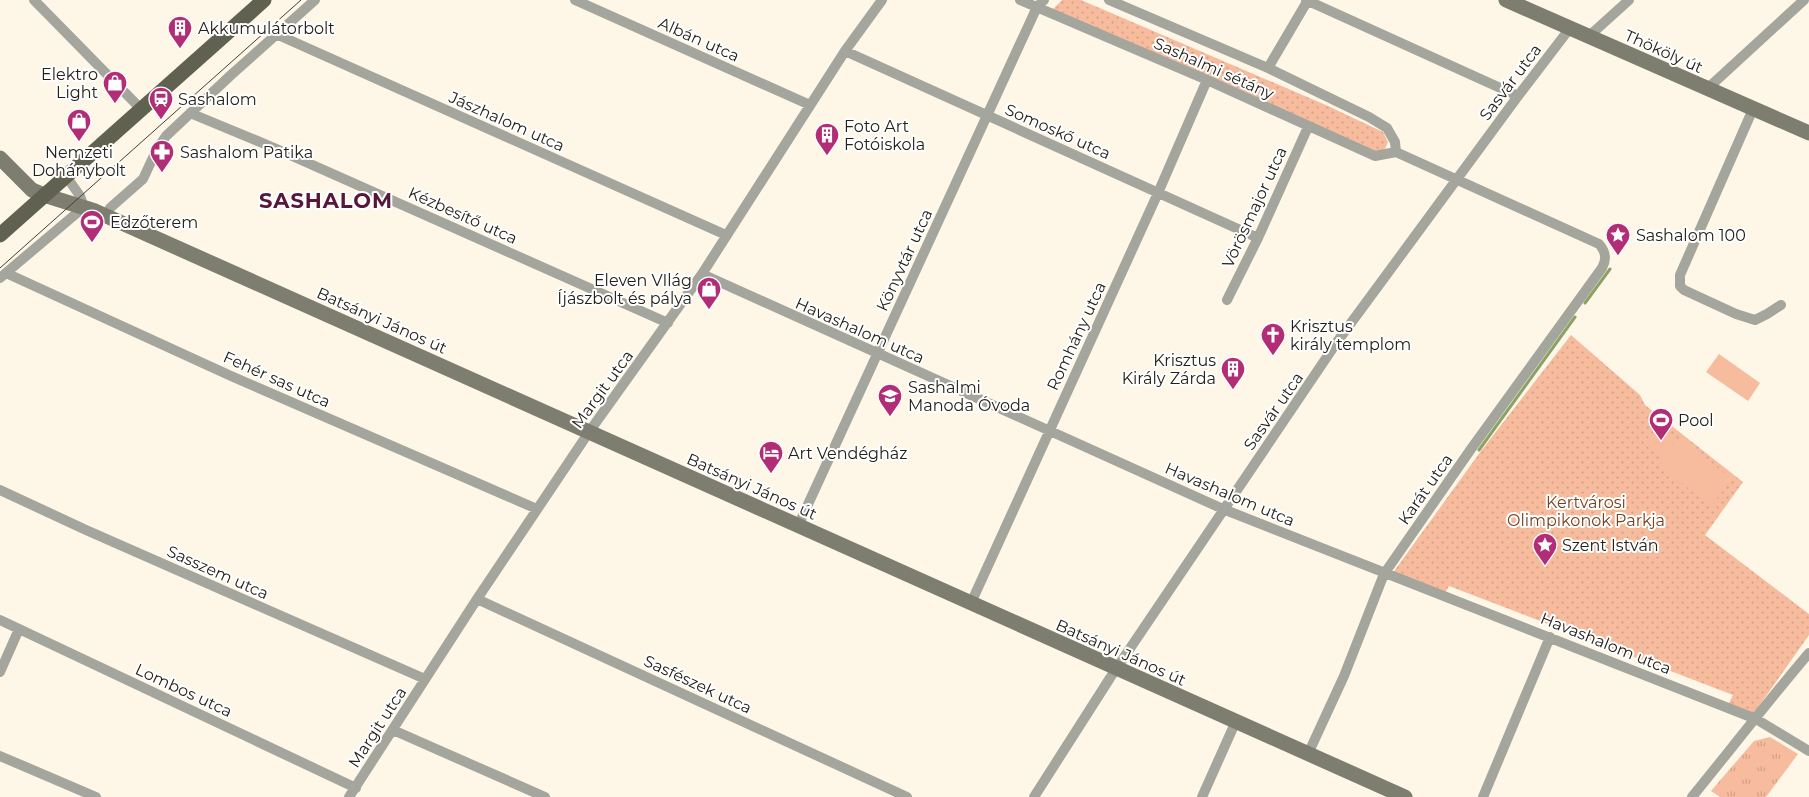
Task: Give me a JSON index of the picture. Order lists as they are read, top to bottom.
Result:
{
  "streets": {
    "street": [
      "Albán utca",
      "Thököly út",
      "Sashalmi sétány",
      "Sasvár utca",
      "Jászhalom utca",
      "Somoskő utca",
      "Vörösmajor utca",
      "Kézbesítő utca",
      "Könyvtár utca",
      "Batsányi János út",
      "Havashalom utca",
      "Romhány utca",
      "Fehér sas utca",
      "Margit utca",
      "Karát utca",
      "Sasszem utca",
      "Sasfészek utca",
      "Lombos utca"
    ]
  },
  "crossings": [
    ["Albán utca", "Margit utca"],
    ["Thököly út", "Sasvár utca"],
    ["Sashalmi sétány", "Sasvár utca"],
    ["Sashalmi sétány", "Vörösmajor utca"],
    ["Sashalmi sétány", "Könyvtár utca"],
    ["Sashalmi sétány", "Romhány utca"],
    ["Sashalmi sétány", "Karát utca"],
    ["Sasvár utca", "Batsányi János út"],
    ["Sasvár utca", "Havashalom utca"],
    ["Jászhalom utca", "Margit utca"],
    ["Somoskő utca", "Vörösmajor utca"],
    ["Somoskő utca", "Könyvtár utca"],
    ["Somoskő utca", "Romhány utca"],
    ["Somoskő utca", "Margit utca"],
    ["Kézbesítő utca", "Margit utca"],
    ["Könyvtár utca", "Batsányi János út"],
    ["Könyvtár utca", "Havashalom utca"],
    ["Batsányi János út", "Romhány utca"],
    ["Batsányi János út", "Margit utca"],
    ["Batsányi János út", "Karát utca"],
    ["Havashalom utca", "Romhány utca"],
    ["Havashalom utca", "Margit utca"],
    ["Havashalom utca", "Karát utca"],
    ["Fehér sas utca", "Margit utca"],
    ["Margit utca", "Sasszem utca"],
    ["Margit utca", "Sasfészek utca"],
    ["Margit utca", "Lombos utca"]
  ],
  "districts": ["SASHALOM"],
  "parks": ["Kertvárosi Olimpikonok Parkja"],
  "places": {
    "building": ["Akkumulátorbolt", "Foto Art Fotóiskola", "Krisztus Király Zárda"],
    "shop": ["Elektro Light", "Nemzeti Dohánybolt", "Eleven VIlág Íjászbolt és pálya"],
    "station": ["Sashalom"],
    "pharmacy": ["Sashalom Patika"],
    "sports": ["Edzőterem", "Pool"],
    "place": ["Sashalom 100", "Szent István"],
    "church": ["Krisztus király templom"],
    "school or university": ["Sashalmi Manoda Óvoda"],
    "hotel": ["Art Vendégház"]
  }
}
